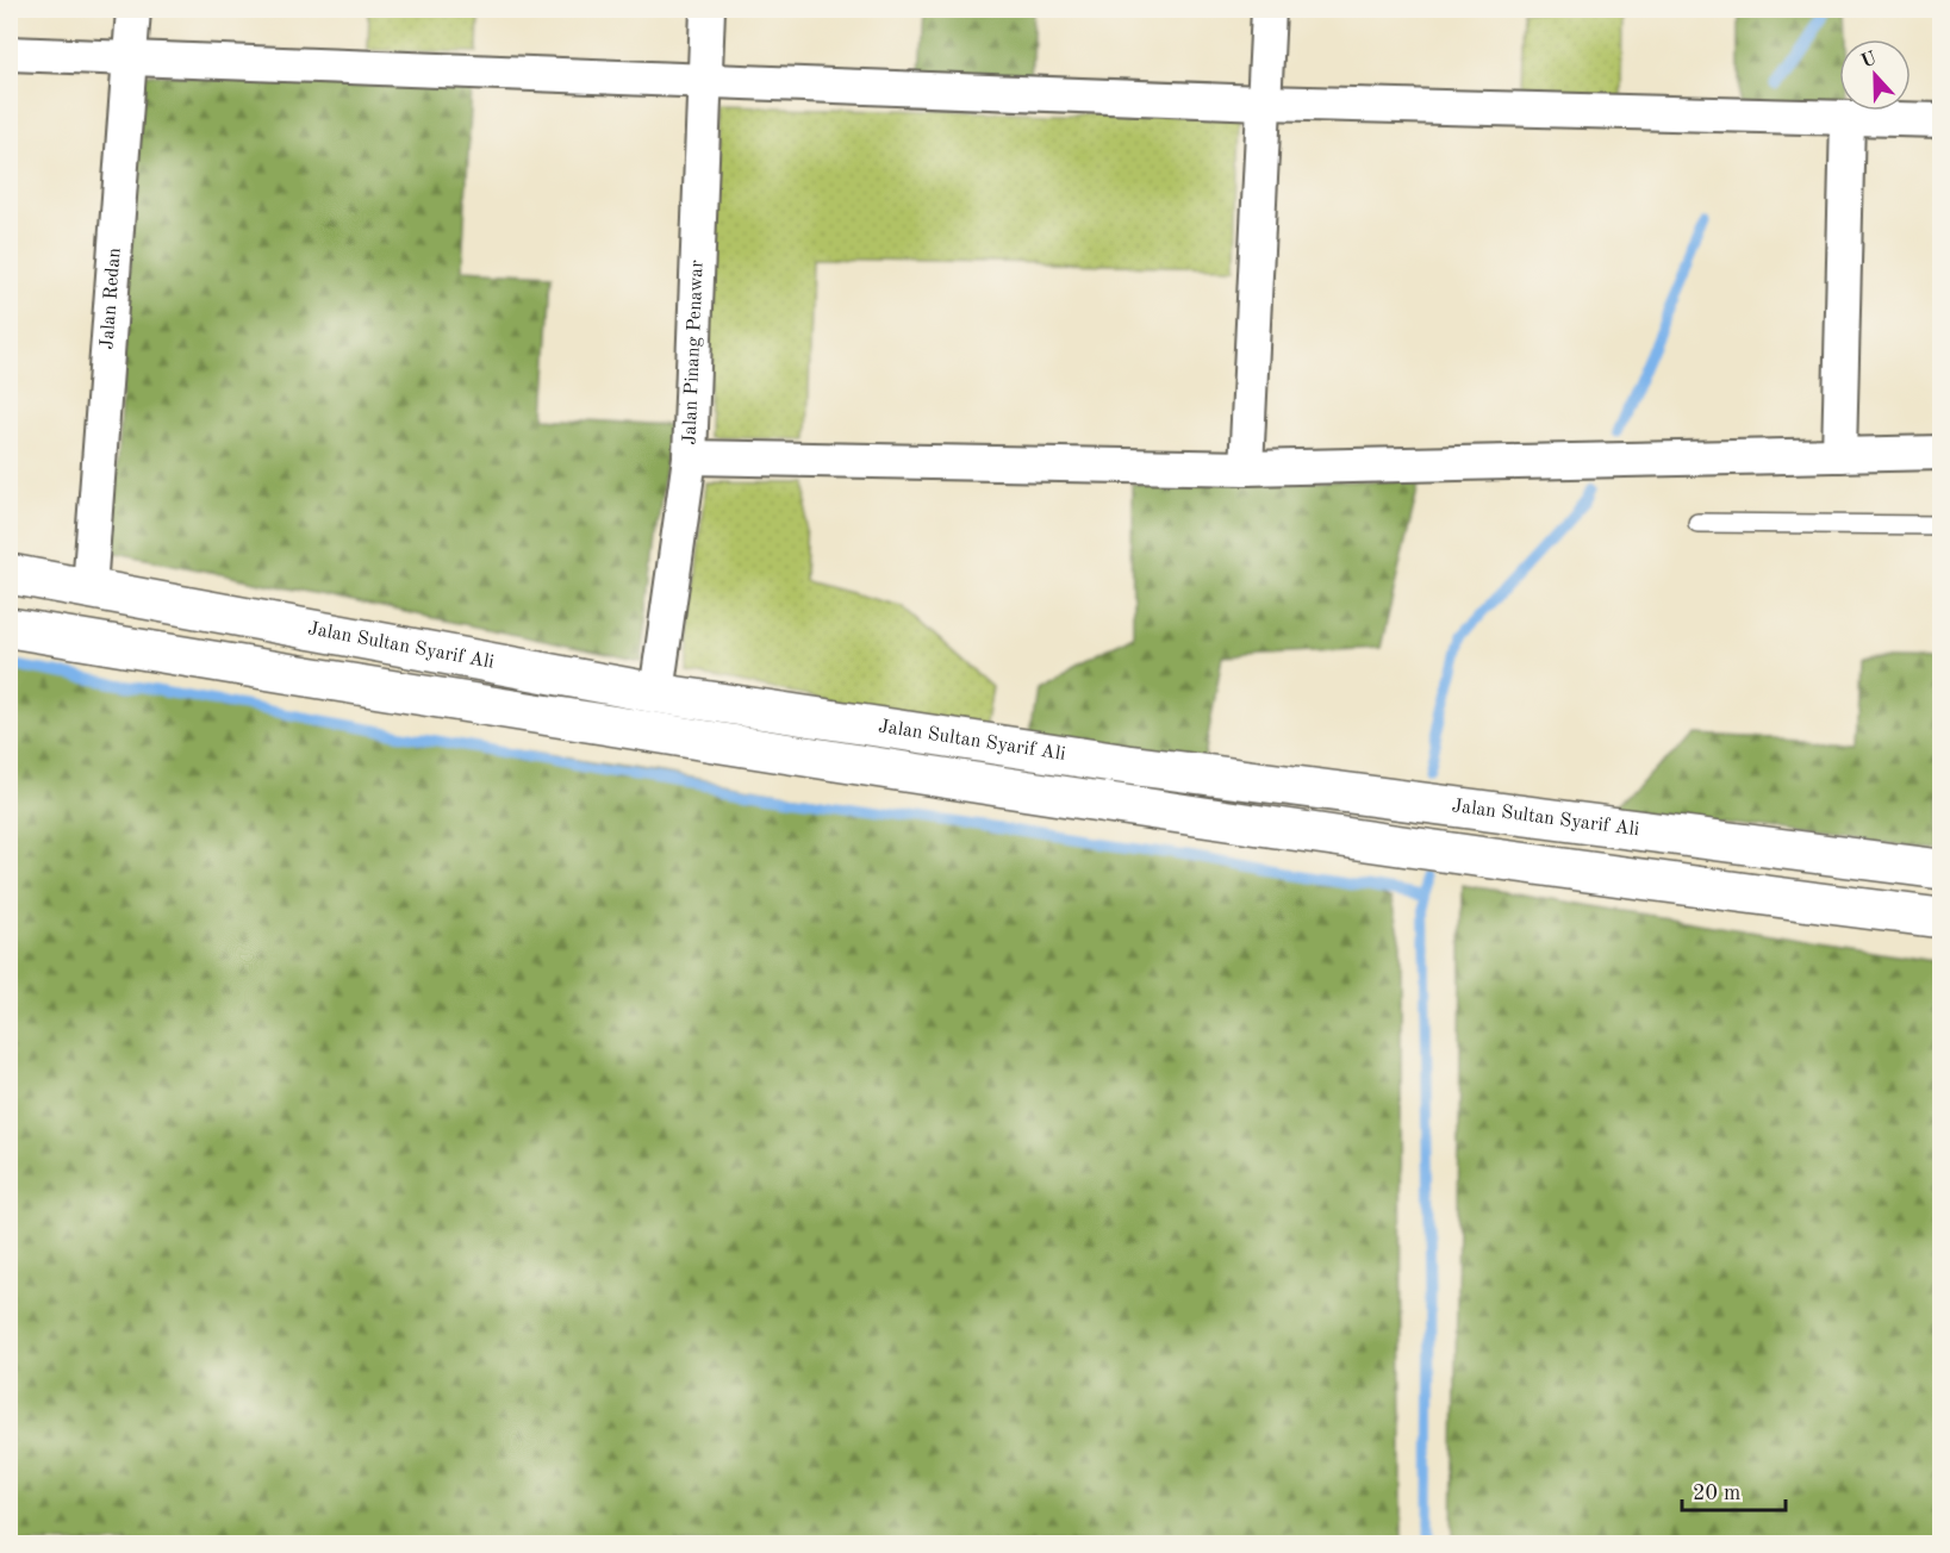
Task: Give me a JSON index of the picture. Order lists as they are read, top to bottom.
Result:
{
  "streets": {
    "street": ["Jalan Redan", "Jalan Pinang Penawar", "Jalan Sultan Syarif Ali"]
  },
  "crossings": [
    ["Jalan Redan", "Jalan Sultan Syarif Ali"],
    ["Jalan Pinang Penawar", "Jalan Sultan Syarif Ali"]
  ],
  "scale_bar": "20 m",
  "north": "top"
}
